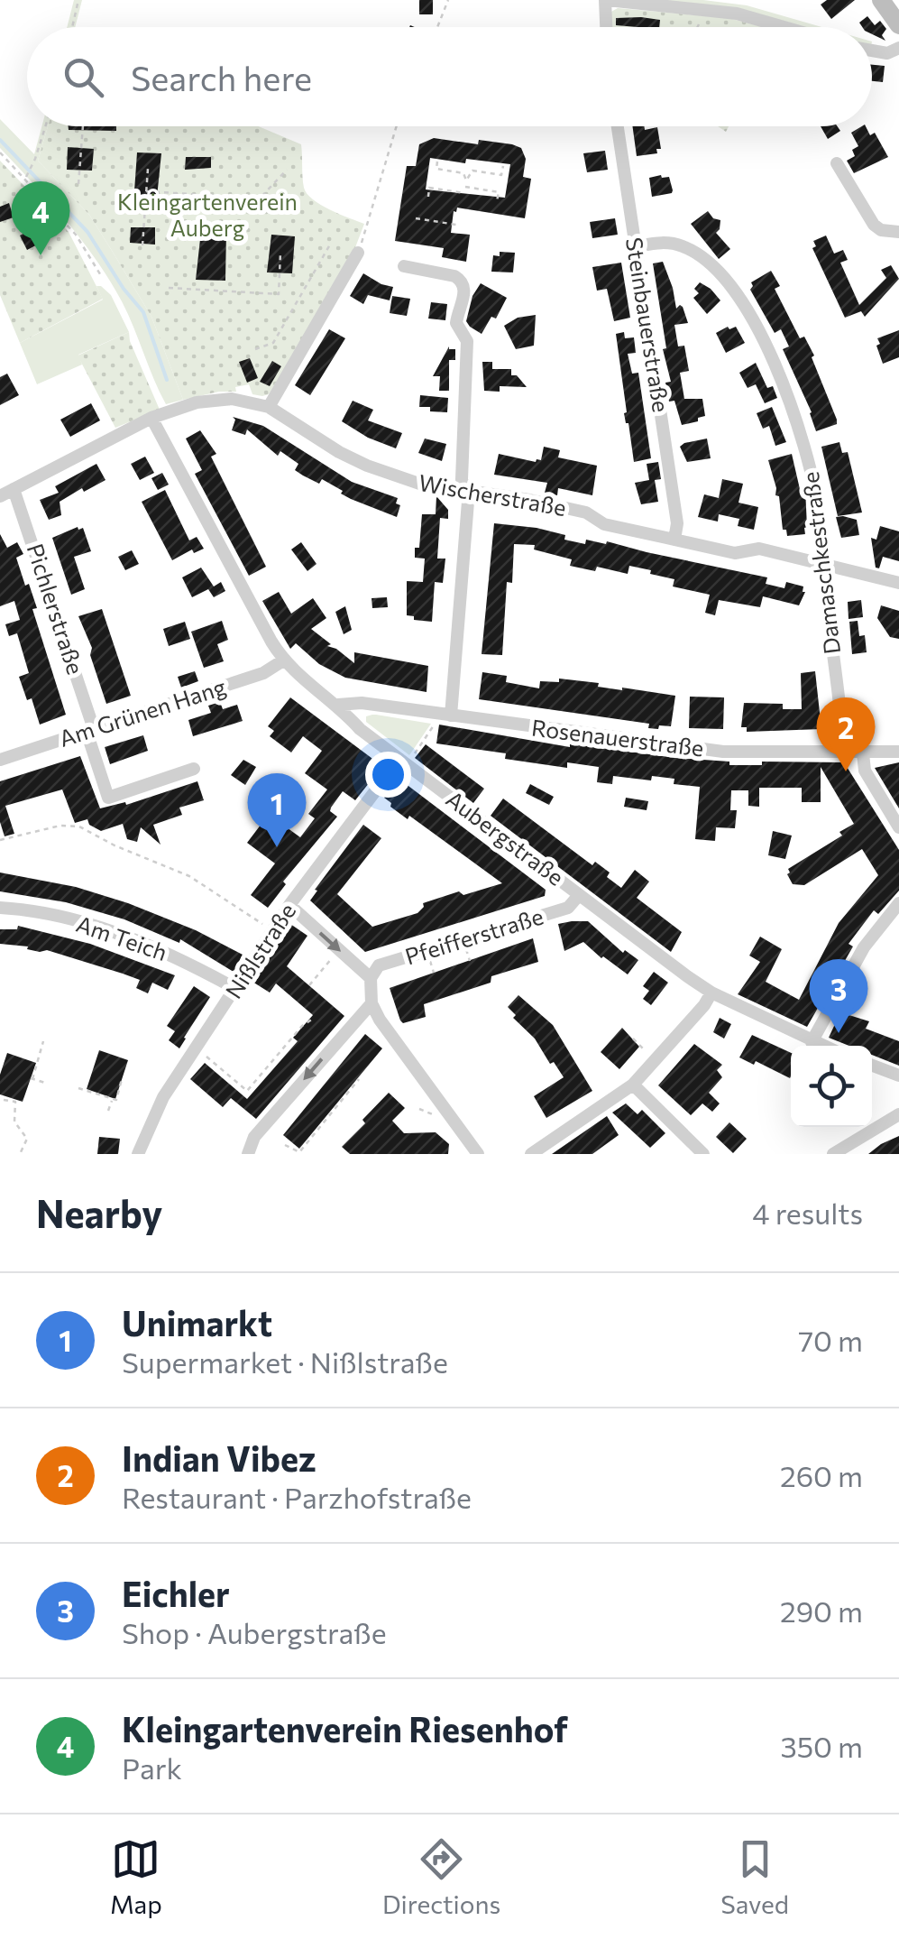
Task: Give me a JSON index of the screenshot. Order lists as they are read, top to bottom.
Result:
{
  "streets": {
    "street": [
      "Steinbauerstraße",
      "Wischerstraße",
      "Damaschkestraße",
      "Pichlerstraße",
      "Am Grünen Hang",
      "Rosenauerstraße",
      "Aubergstraße",
      "Pfeifferstraße",
      "Am Teich",
      "Nißlstraße"
    ]
  },
  "crossings": [
    ["Steinbauerstraße", "Wischerstraße"],
    ["Steinbauerstraße", "Damaschkestraße"],
    ["Wischerstraße", "Damaschkestraße"],
    ["Wischerstraße", "Pichlerstraße"],
    ["Wischerstraße", "Aubergstraße"],
    ["Damaschkestraße", "Rosenauerstraße"],
    ["Pichlerstraße", "Am Grünen Hang"],
    ["Am Grünen Hang", "Aubergstraße"],
    ["Rosenauerstraße", "Aubergstraße"],
    ["Aubergstraße", "Pfeifferstraße"],
    ["Aubergstraße", "Nißlstraße"],
    ["Am Teich", "Nißlstraße"]
  ],
  "parks": ["Kleingartenverein Auberg"],
  "page": {
    "search": "Search here",
    "pins": [
      "4",
      "2",
      "1",
      "3"
    ],
    "heading": ["Nearby", "4 results"],
    "list": [
      {
        "mark": "1",
        "name": "Unimarkt",
        "note": "Supermarket · Nißlstraße",
        "value": "70 m"
      },
      {
        "mark": "2",
        "name": "Indian Vibez",
        "note": "Restaurant · Parzhofstraße",
        "value": "260 m"
      },
      {
        "mark": "3",
        "name": "Eichler",
        "note": "Shop · Aubergstraße",
        "value": "290 m"
      },
      {
        "mark": "4",
        "name": "Kleingartenverein Riesenhof",
        "note": "Park",
        "value": "350 m"
      }
    ],
    "nav": ["Map", "Directions", "Saved"]
  }
}
